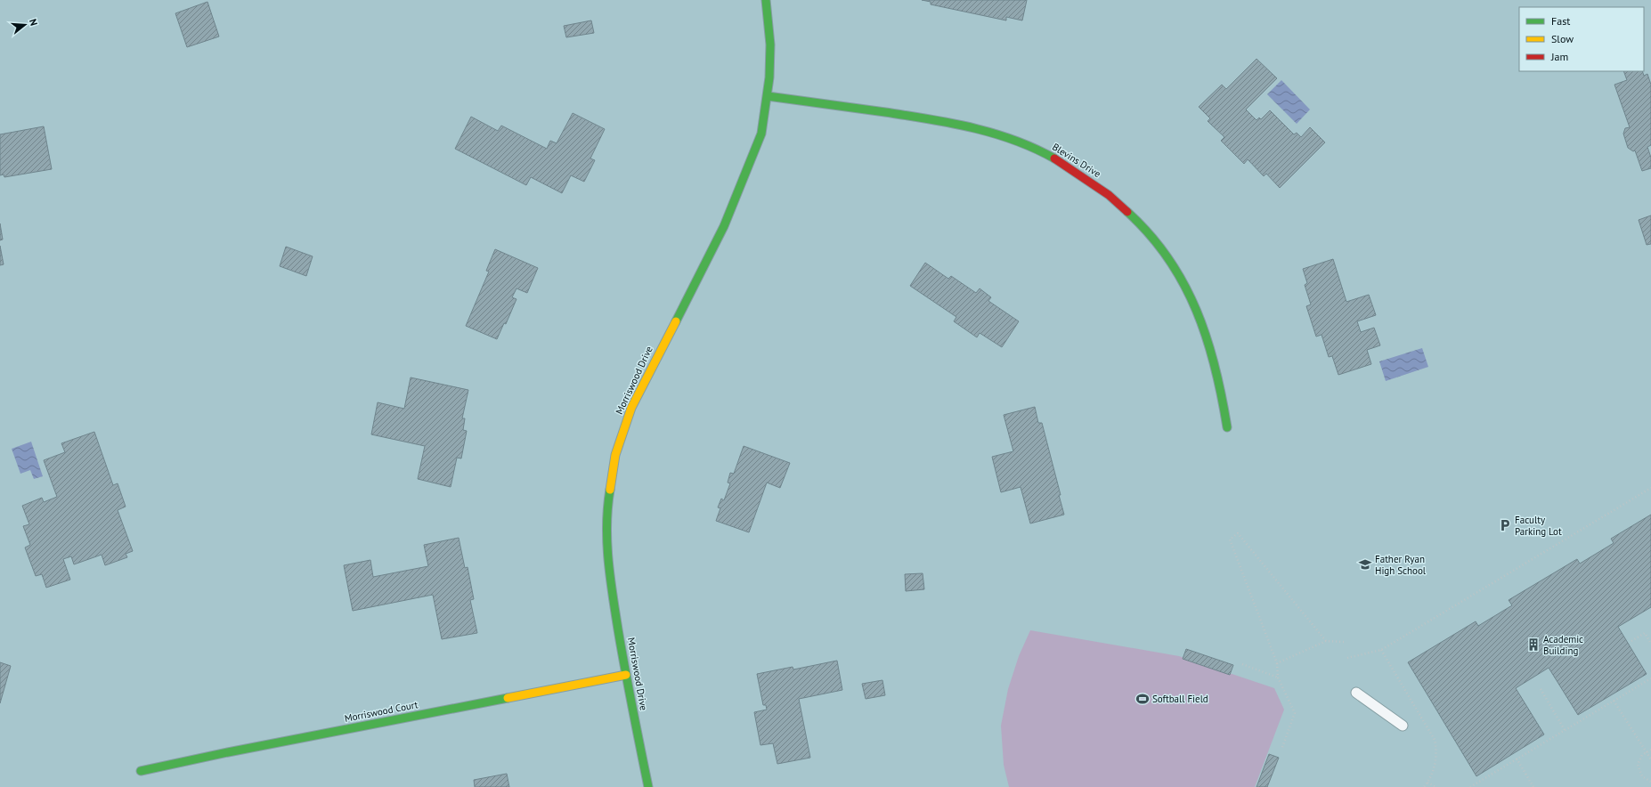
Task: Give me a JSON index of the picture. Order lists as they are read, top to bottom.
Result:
{
  "streets": {
    "street": ["Blevins Drive", "Morriswood Drive", "Morriswood Court"]
  },
  "crossings": [
    ["Blevins Drive", "Morriswood Drive"],
    ["Morriswood Drive", "Morriswood Court"]
  ],
  "places": {
    "parking": ["Faculty Parking Lot"],
    "school or university": ["Father Ryan High School"],
    "building": ["Academic Building"],
    "sports": ["Softball Field"]
  },
  "legend": ["Fast", "Slow", "Jam"],
  "north": "right"
}
